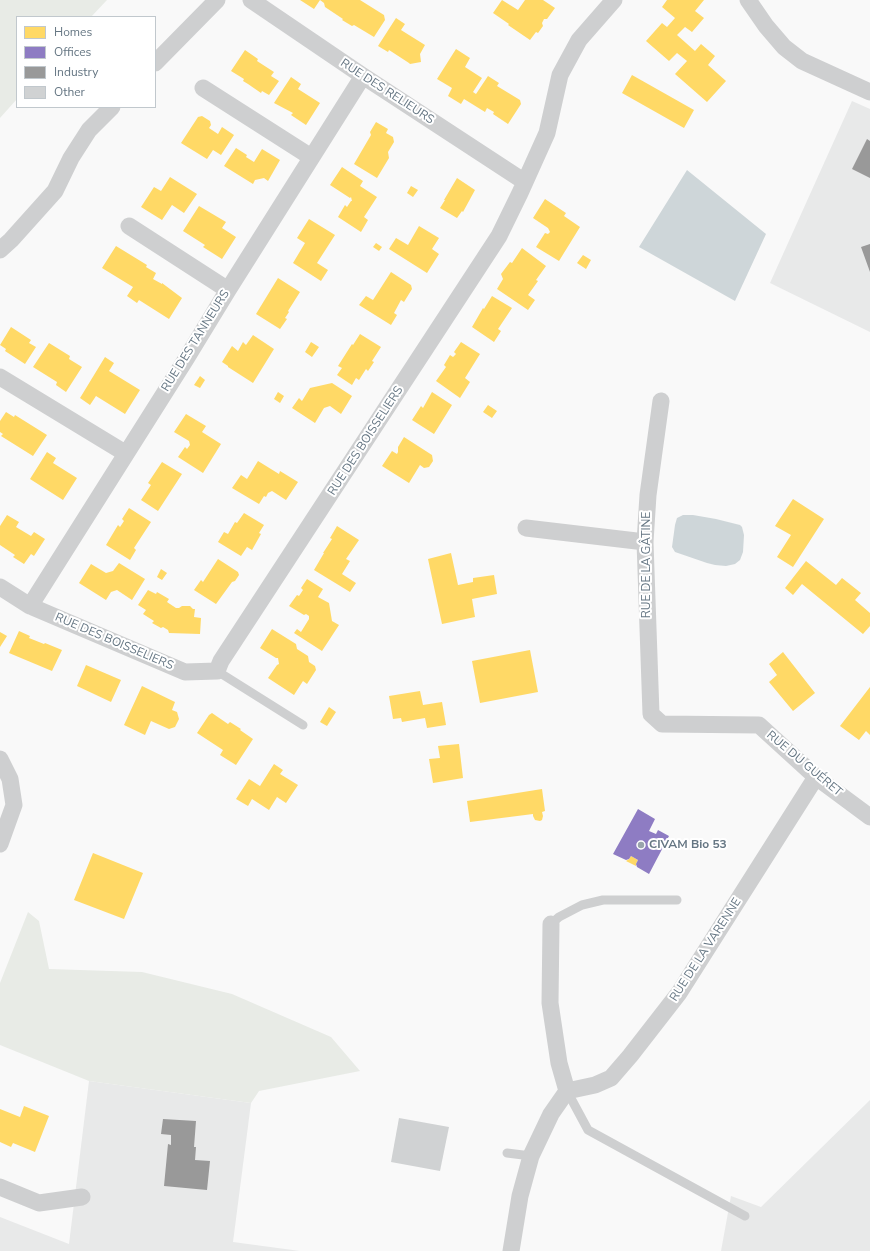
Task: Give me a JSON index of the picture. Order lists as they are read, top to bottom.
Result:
{
  "streets": {
    "street": [
      "RUE DES RELIEURS",
      "RUE DES TANNEURS",
      "RUE DES BOISSELIERS",
      "RUE DE LA GÂTINE",
      "RUE DU GUÉRET",
      "RUE DE LA VARENNE"
    ]
  },
  "crossings": [
    ["RUE DES RELIEURS", "RUE DES TANNEURS"],
    ["RUE DES RELIEURS", "RUE DES BOISSELIERS"],
    ["RUE DES TANNEURS", "RUE DES BOISSELIERS"],
    ["RUE DE LA GÂTINE", "RUE DU GUÉRET"],
    ["RUE DU GUÉRET", "RUE DE LA VARENNE"]
  ],
  "places": ["CIVAM Bio 53"],
  "legend": [
    "Homes",
    "Offices",
    "Industry",
    "Other"
  ]
}
